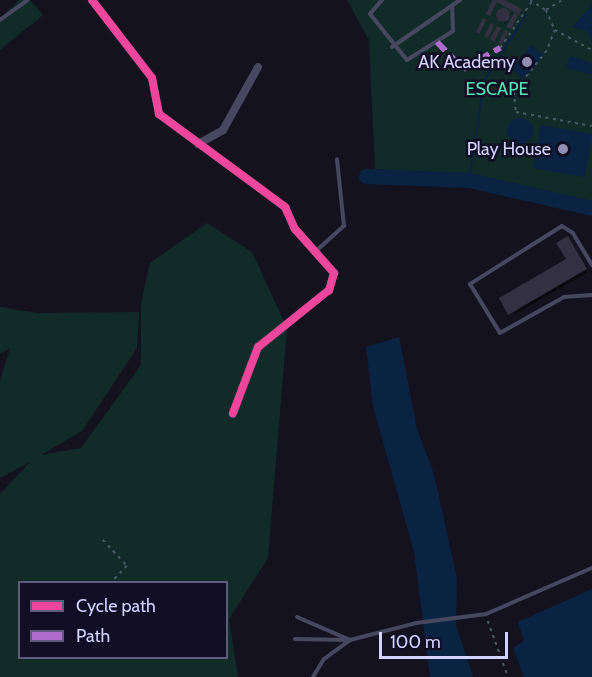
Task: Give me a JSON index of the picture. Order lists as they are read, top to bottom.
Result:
{
  "parks": ["ESCAPE"],
  "places": ["AK Academy", "Play House"],
  "legend": ["Cycle path", "Path"],
  "scale_bar": "100 m"
}
